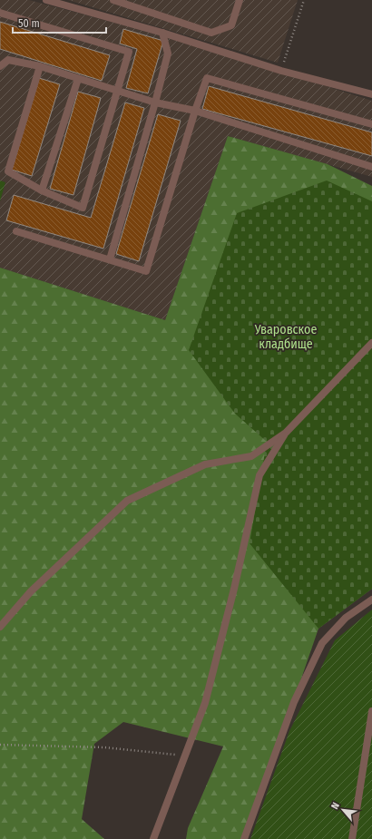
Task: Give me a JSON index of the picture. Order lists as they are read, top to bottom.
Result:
{
  "parks": ["Уваровское кладбище"],
  "scale_bar": "50 m",
  "north": "top left"
}
